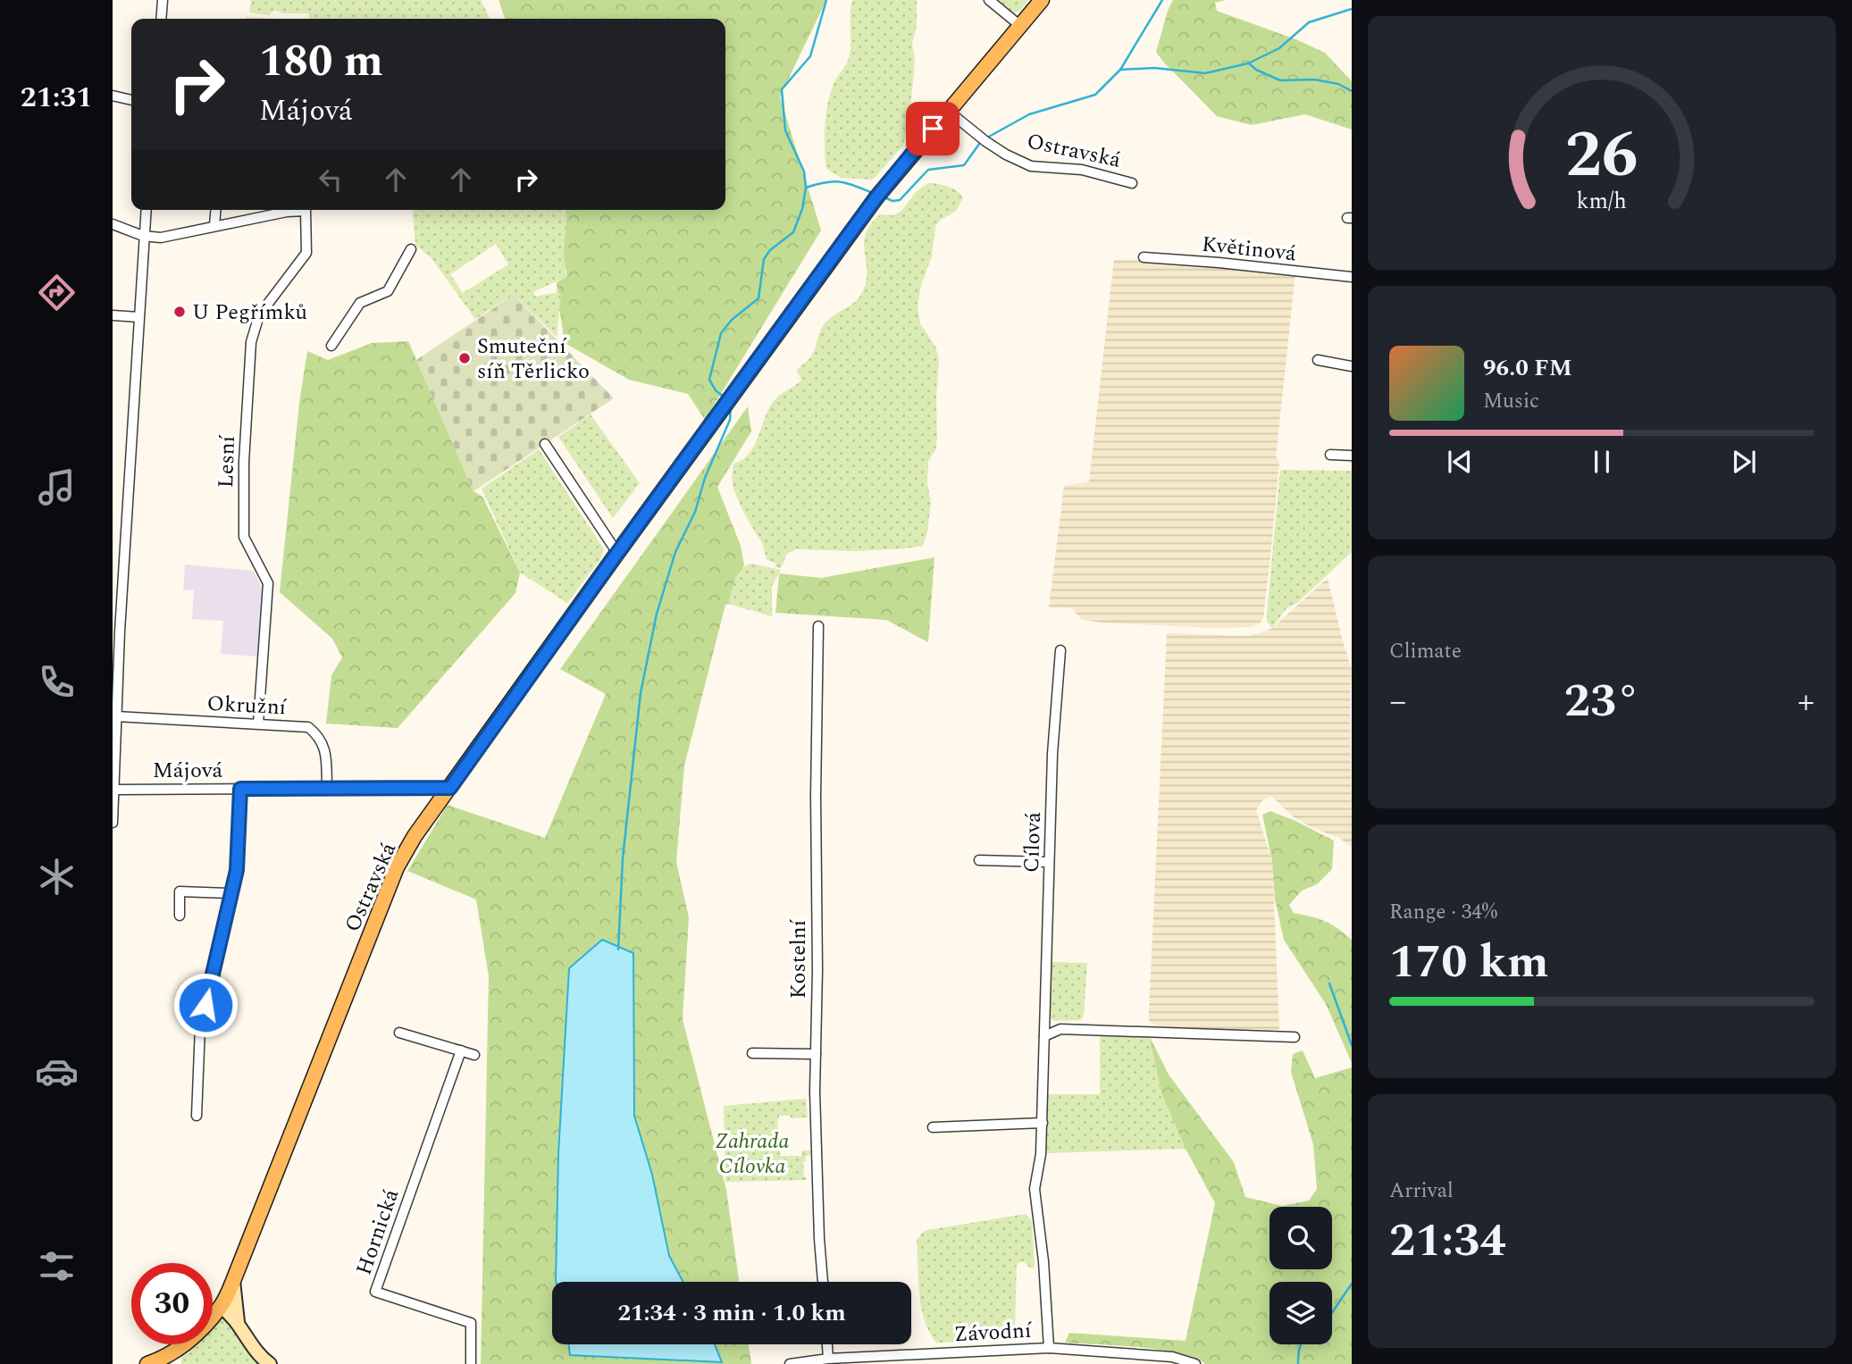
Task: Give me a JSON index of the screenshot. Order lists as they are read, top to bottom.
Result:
{
  "streets": {
    "main road": ["Ostravská"],
    "street": [
      "Květinová",
      "Lesní",
      "Okružní",
      "Májová",
      "Cílová",
      "Kostelní",
      "Hornická",
      "Závodní"
    ]
  },
  "crossings": [
    ["Ostravská", "Májová"],
    ["Lesní", "Okružní"],
    ["Okružní", "Májová"],
    ["Cílová", "Závodní"]
  ],
  "parks": ["Zahrada Cílovka"],
  "places": ["U Pegřímků", "Smuteční síň Těrlicko"],
  "page": {
    "tabs": "21:31",
    "turn": ["180 m", "Májová"],
    "song": ["96.0 FM", "Music"],
    "tile": [
      "Climate",
      ["Range · 34%", "170 km"],
      ["Arrival", "21:34"]
    ],
    "heat": ["−", "23°", "+"],
    "limit": "30",
    "trip": "21:34 · 3 min · 1.0 km",
    "gauge": ["26", "km/h"]
  }
}
